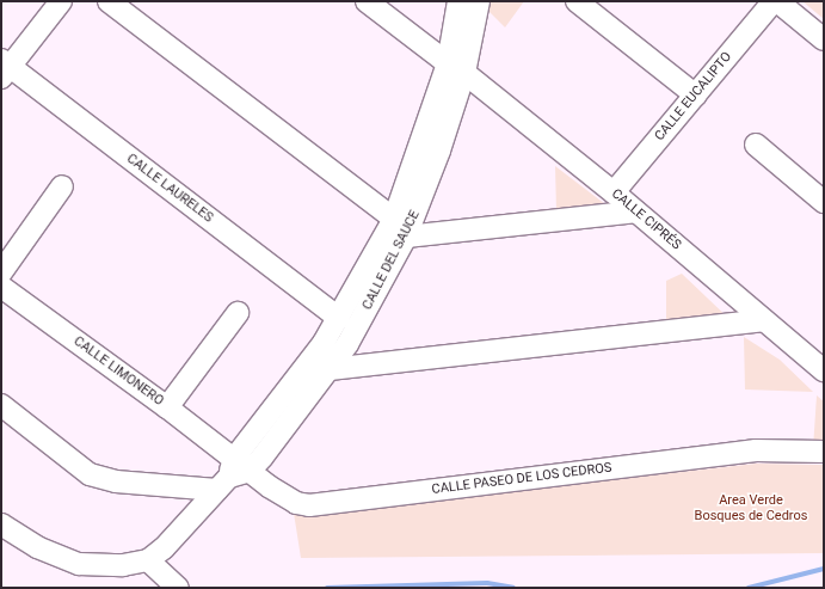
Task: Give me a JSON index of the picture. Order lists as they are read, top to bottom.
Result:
{
  "streets": {
    "street": [
      "CALLE EUCALIPTO",
      "CALLE LAURELES",
      "CALLE CIPRÉS",
      "CALLE DEL SAUCE",
      "CALLE LIMONERO",
      "CALLE PASEO DE LOS CEDROS"
    ]
  },
  "crossings": [
    ["CALLE EUCALIPTO", "CALLE CIPRÉS"],
    ["CALLE LAURELES", "CALLE DEL SAUCE"],
    ["CALLE CIPRÉS", "CALLE DEL SAUCE"],
    ["CALLE DEL SAUCE", "CALLE LIMONERO"],
    ["CALLE DEL SAUCE", "CALLE PASEO DE LOS CEDROS"],
    ["CALLE LIMONERO", "CALLE PASEO DE LOS CEDROS"]
  ],
  "parks": ["Area Verde Bosques de Cedros"]
}
